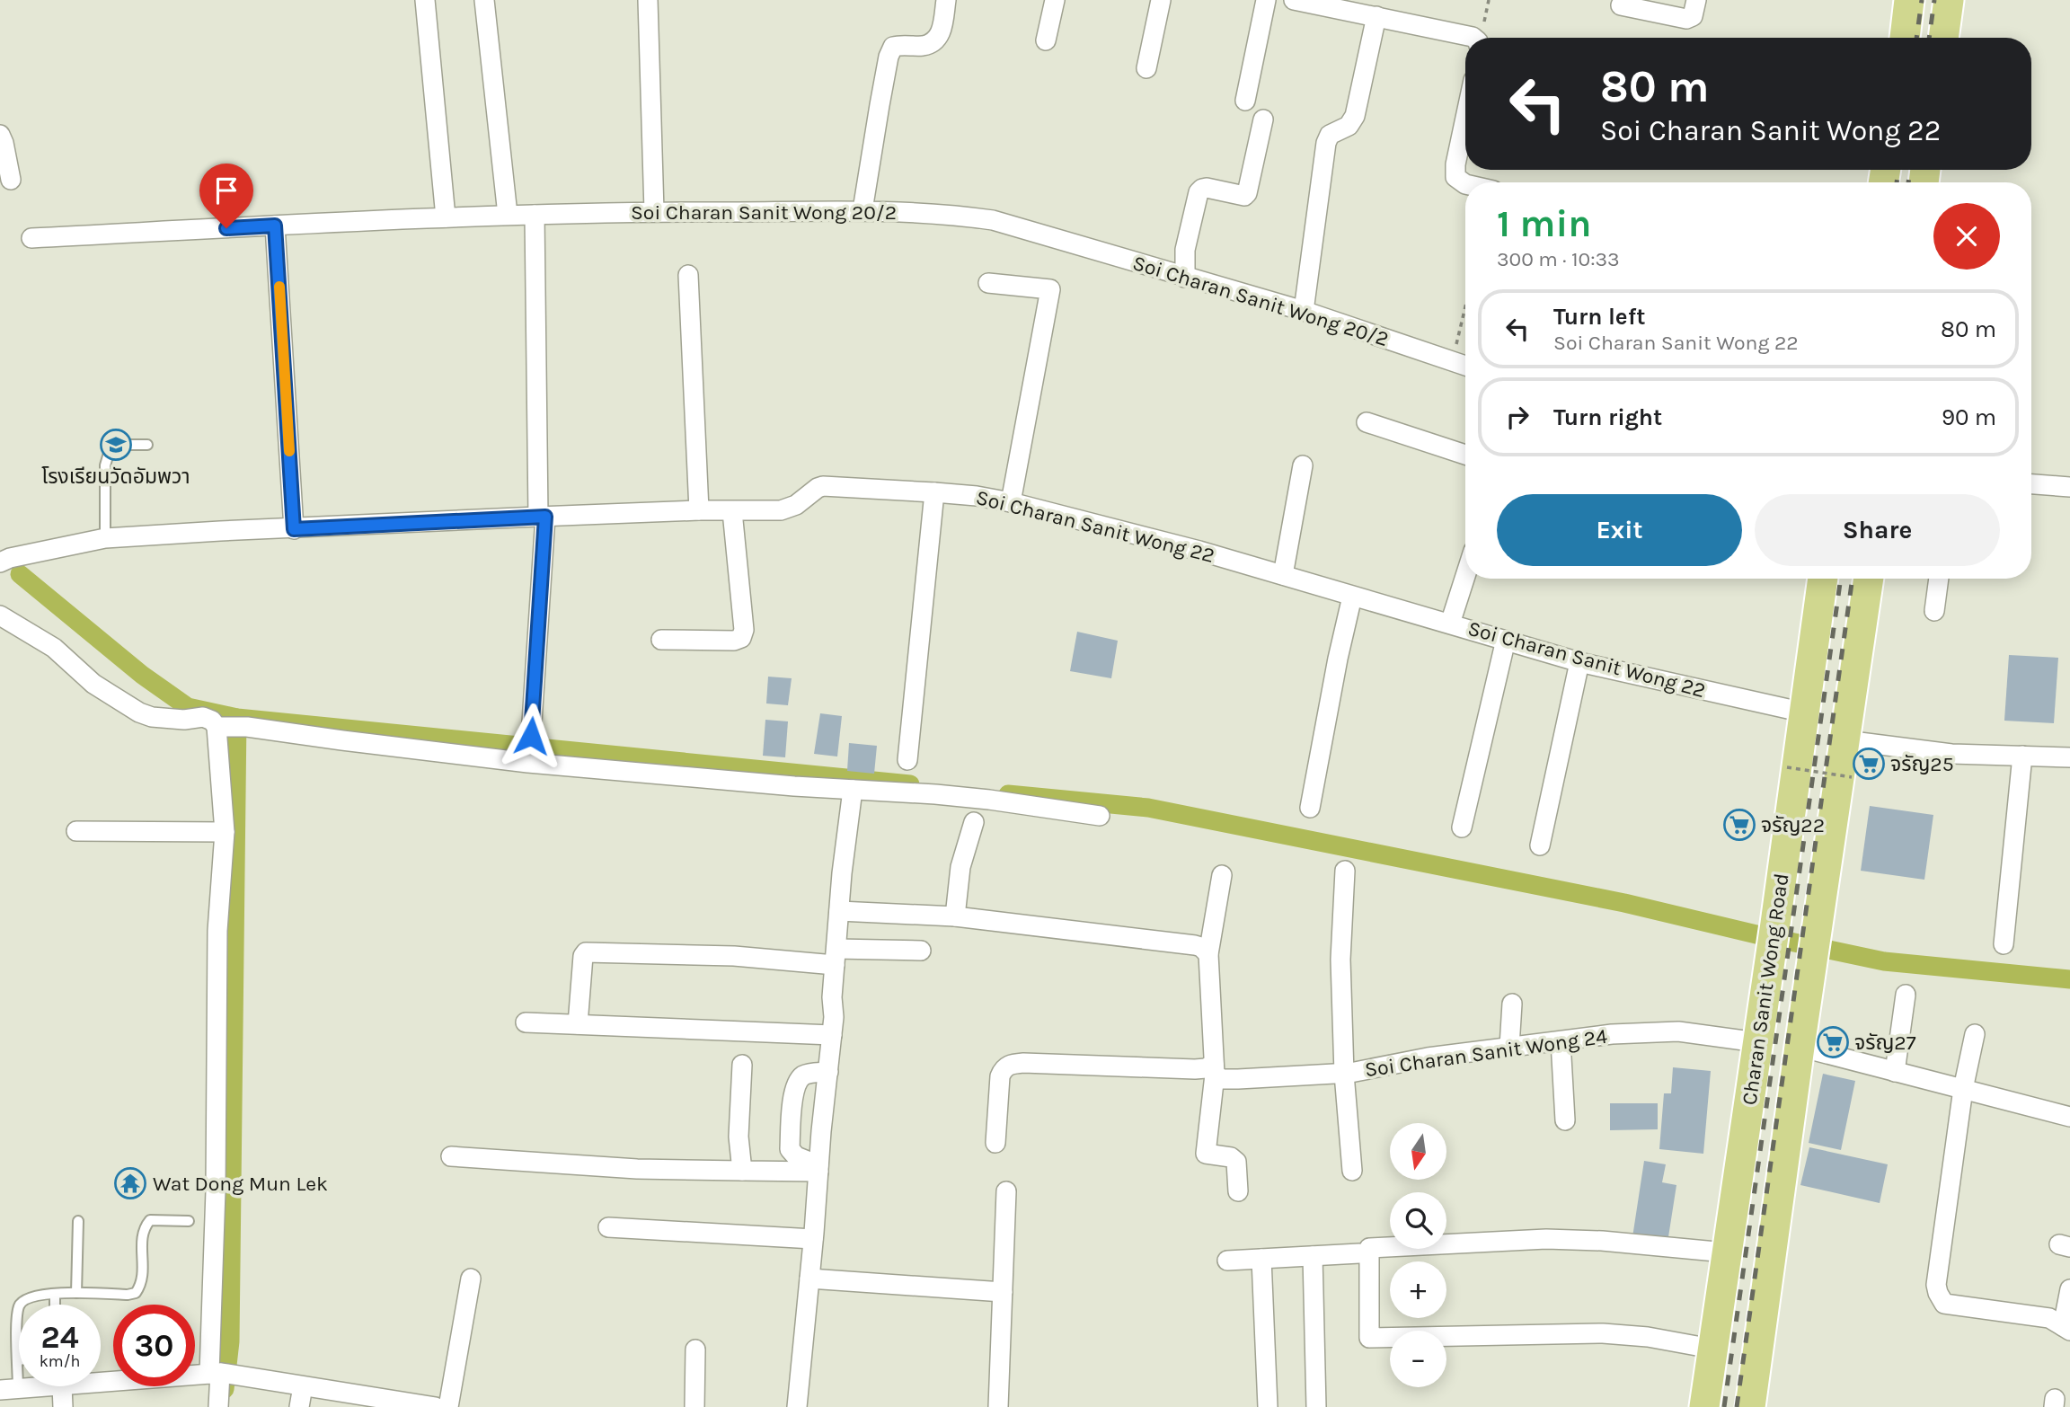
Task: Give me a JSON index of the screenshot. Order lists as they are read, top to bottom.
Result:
{
  "streets": {
    "main road": ["Charan Sanit Wong Road"],
    "street": ["Soi Charan Sanit Wong 20/2", "Soi Charan Sanit Wong 22", "Soi Charan Sanit Wong 24"]
  },
  "crossings": [
    ["Soi Charan Sanit Wong 22", "Charan Sanit Wong Road"],
    ["Charan Sanit Wong Road", "Soi Charan Sanit Wong 24"]
  ],
  "places": {
    "school or university": ["โรงเรียนวัดอัมพวา"],
    "supermarket": ["จรัญ25", "จรัญ22", "จรัญ27"],
    "temple": ["Wat Dong Mun Lek"]
  },
  "north": "bottom",
  "page": {
    "turn": ["80 m", "Soi Charan Sanit Wong 22"],
    "heading": ["1 min", "300 m · 10:33"],
    "list": [
      {
        "name": "Turn left",
        "note": "Soi Charan Sanit Wong 22",
        "value": "80 m"
      },
      {
        "name": "Turn right",
        "value": "90 m"
      }
    ],
    "buttons": ["Exit", "Share"],
    "map_buttons": ["+", "−"],
    "speed": "24 km/h",
    "limit": "30"
  }
}
